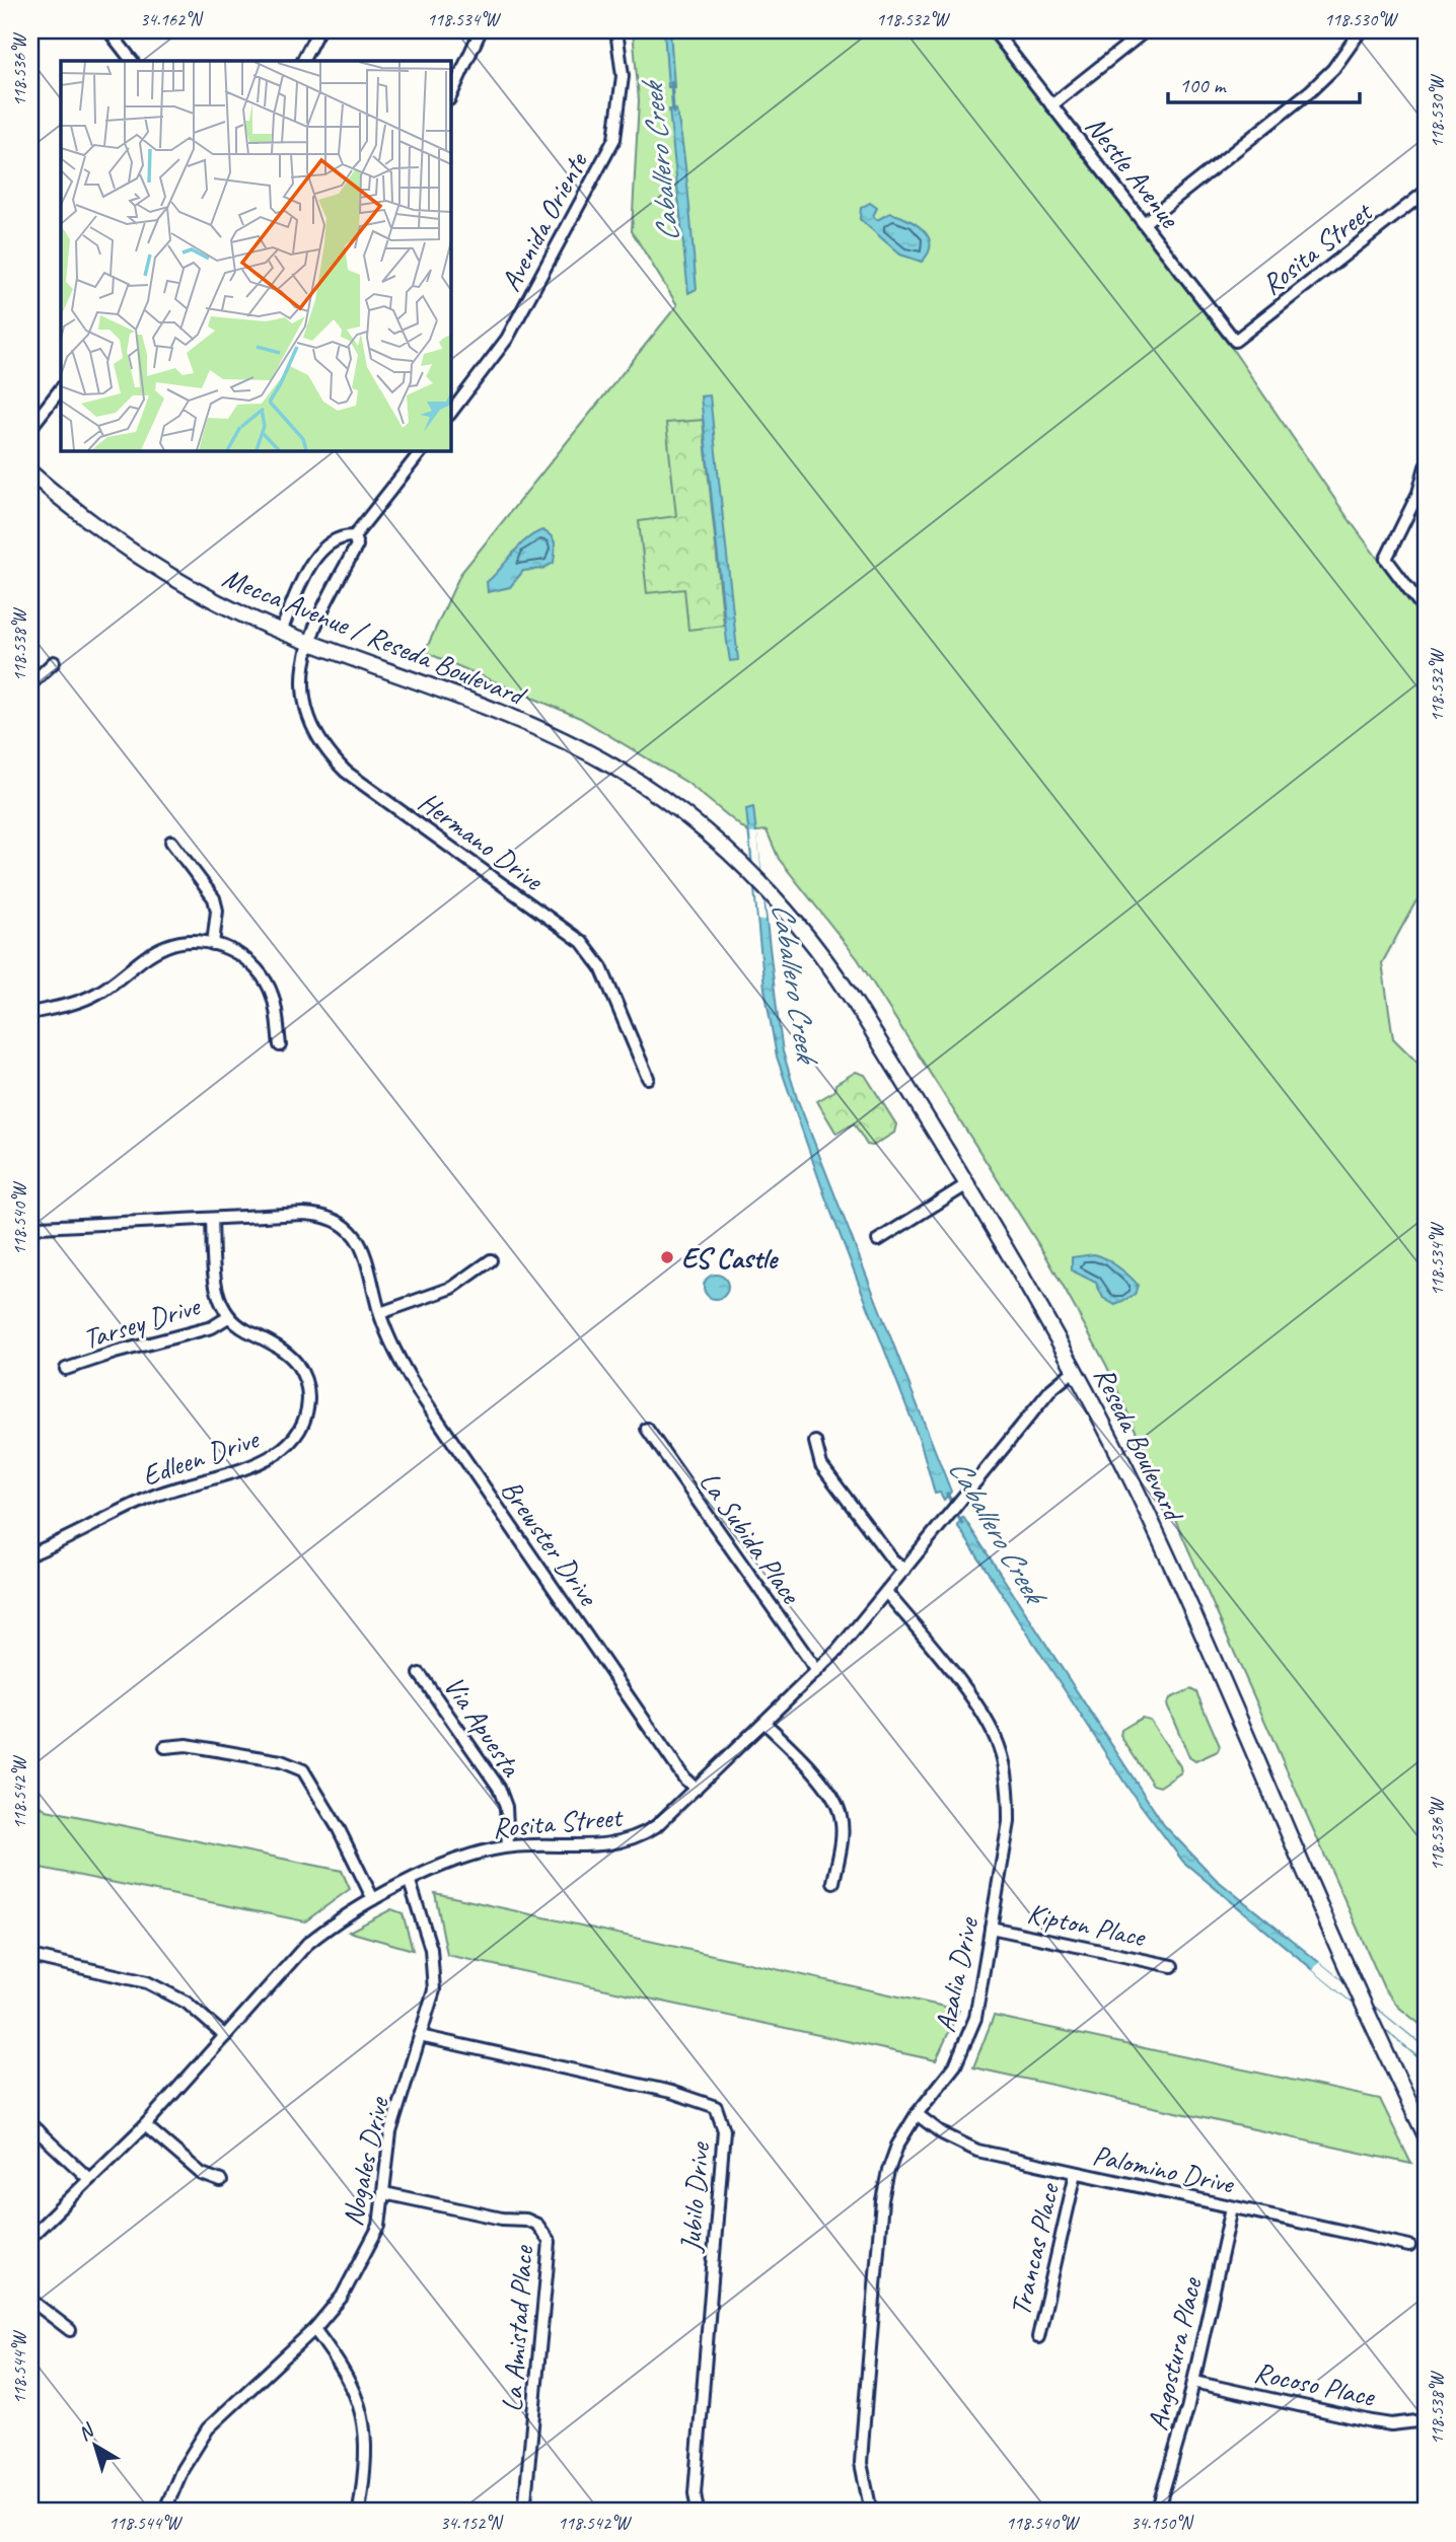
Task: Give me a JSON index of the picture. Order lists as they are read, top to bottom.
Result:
{
  "streets": {
    "main road": ["Mecca Avenue / Reseda Boulevard", "Reseda Boulevard"],
    "street": [
      "Nestle Avenue",
      "Avenida Oriente",
      "Rosita Street",
      "Hermano Drive",
      "Tarsey Drive",
      "Edleen Drive",
      "La Subida Place",
      "Brewster Drive",
      "Via Apuesta",
      "Kipton Place",
      "Azalia Drive",
      "Nogales Drive",
      "Palomino Drive",
      "Jubilo Drive",
      "Trancas Place",
      "La Amistad Place",
      "Angostura Place",
      "Rocoso Place"
    ]
  },
  "crossings": [
    ["Nestle Avenue", "Rosita Street"],
    ["Rosita Street", "Reseda Boulevard"],
    ["Rosita Street", "La Subida Place"],
    ["Rosita Street", "Brewster Drive"],
    ["Rosita Street", "Via Apuesta"],
    ["Rosita Street", "Azalia Drive"],
    ["Rosita Street", "Nogales Drive"],
    ["Mecca Avenue / Reseda Boulevard", "Hermano Drive"],
    ["Mecca Avenue / Reseda Boulevard", "Reseda Boulevard"],
    ["Tarsey Drive", "Edleen Drive"],
    ["Kipton Place", "Azalia Drive"],
    ["Azalia Drive", "Palomino Drive"],
    ["Nogales Drive", "Jubilo Drive"],
    ["Nogales Drive", "La Amistad Place"],
    ["Palomino Drive", "Trancas Place"],
    ["Palomino Drive", "Angostura Place"],
    ["Angostura Place", "Rocoso Place"]
  ],
  "water": ["Caballero Creek"],
  "places": ["ES Castle"],
  "scale_bar": "100 m",
  "north": "top left",
  "coordinates": [
    "34.162°N",
    "118.534°W",
    "118.532°W",
    "118.530°W",
    "118.536°W",
    "118.538°W",
    "118.540°W",
    "118.542°W",
    "118.544°W",
    "34.152°N",
    "34.150°N"
  ]
}
